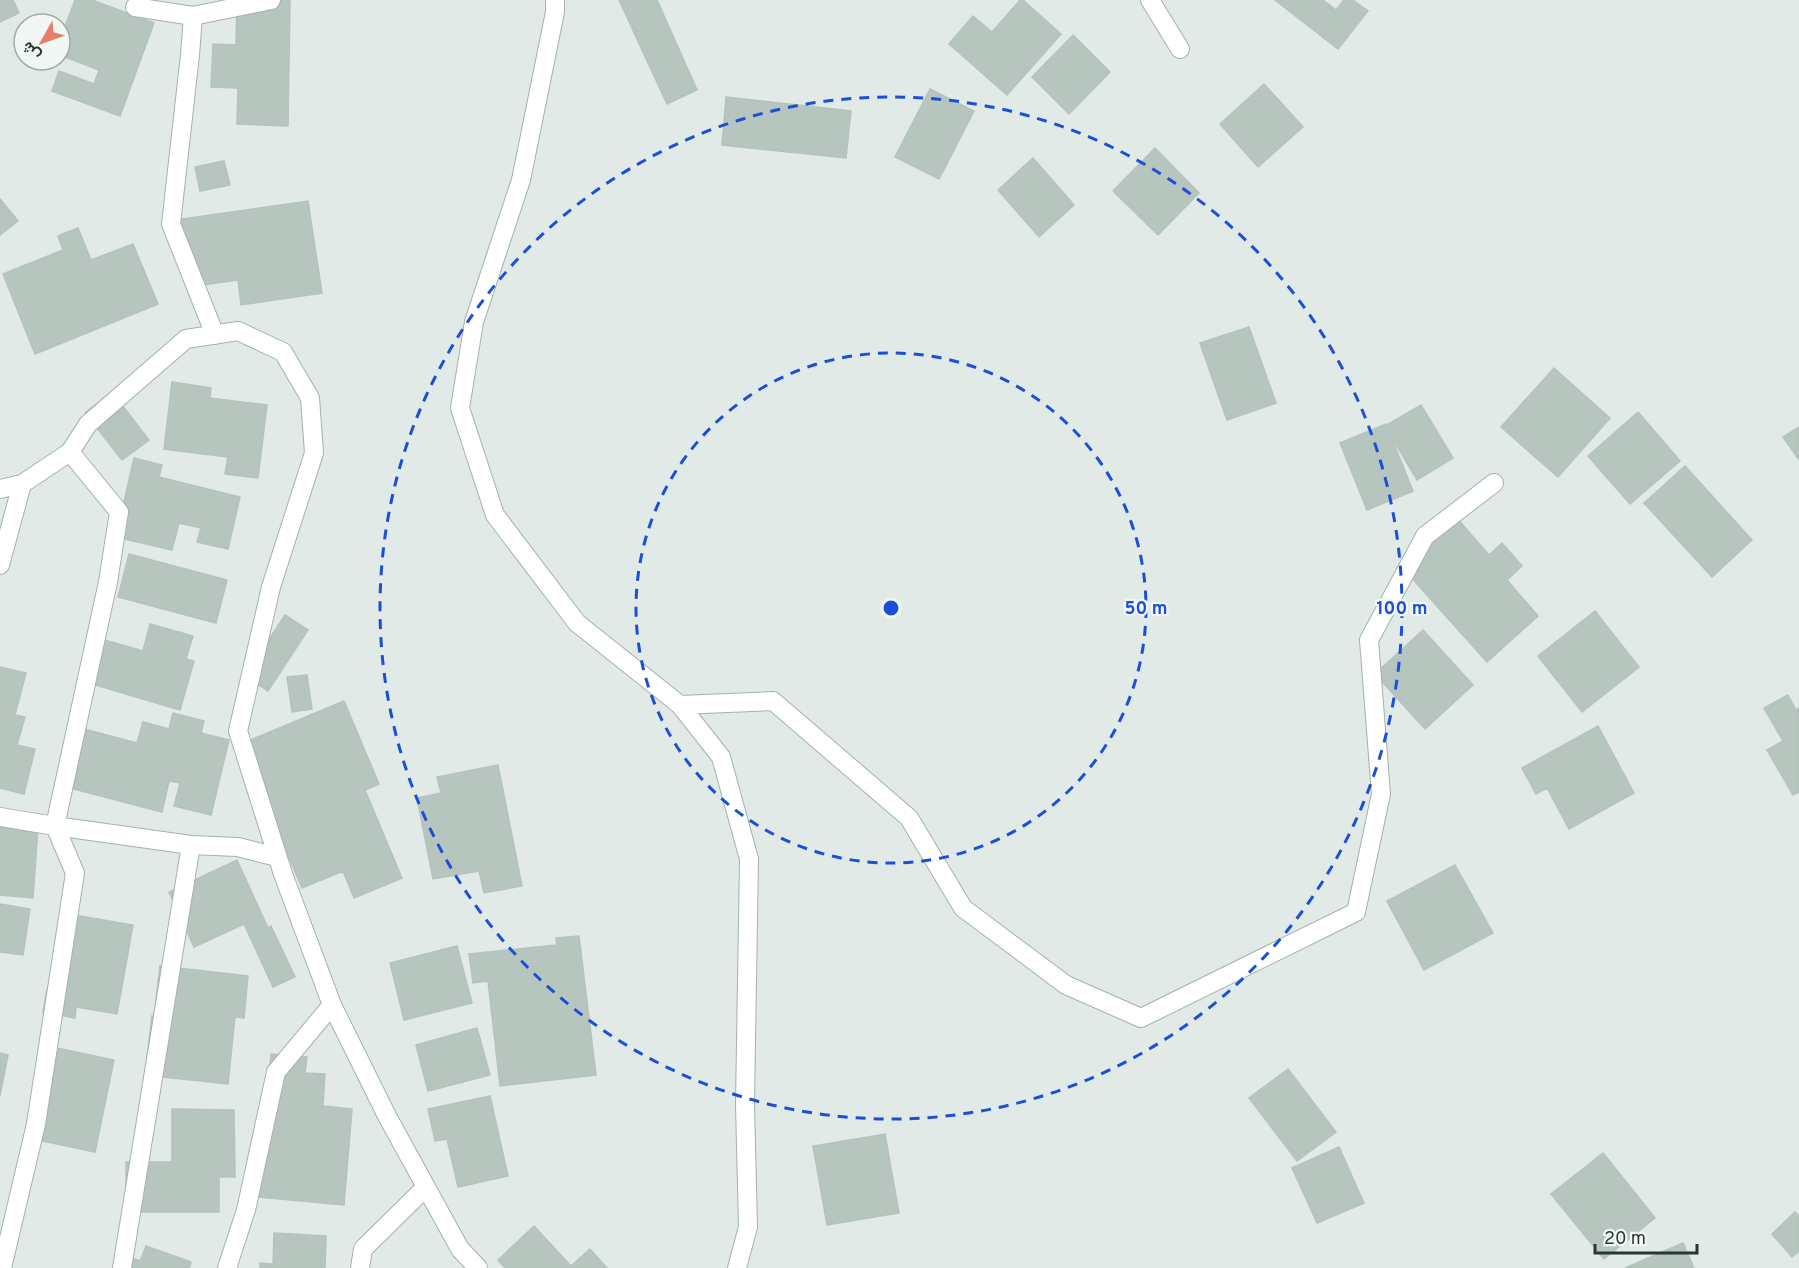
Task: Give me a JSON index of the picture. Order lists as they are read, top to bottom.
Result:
{
  "scale_bar": "20 m",
  "north": "bottom left",
  "rings": ["50 m", "100 m"]
}
